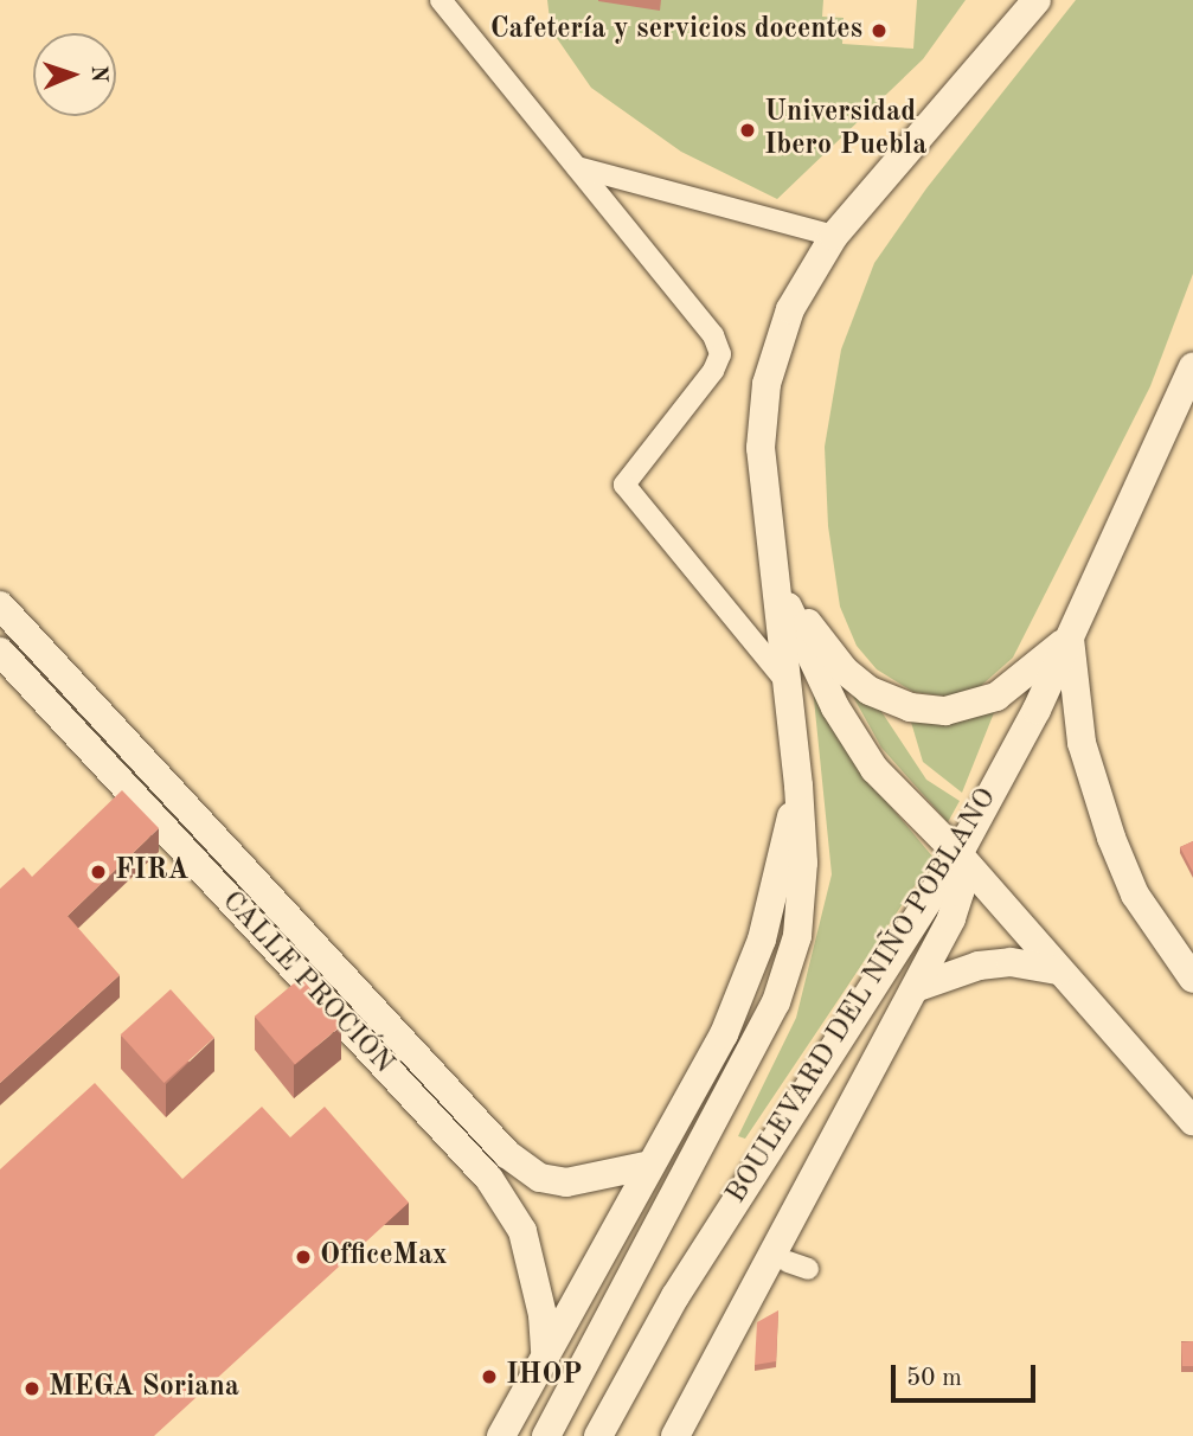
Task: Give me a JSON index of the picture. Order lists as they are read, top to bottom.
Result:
{
  "streets": {
    "main road": ["CALLE PROCIÓN", "BOULEVARD DEL NIÑO POBLANO"]
  },
  "places": [
    "Cafetería y servicios docentes",
    "Universidad Ibero Puebla",
    "FIRA",
    "OfficeMax",
    "IHOP",
    "MEGA Soriana"
  ],
  "scale_bar": "50 m",
  "north": "right"
}
